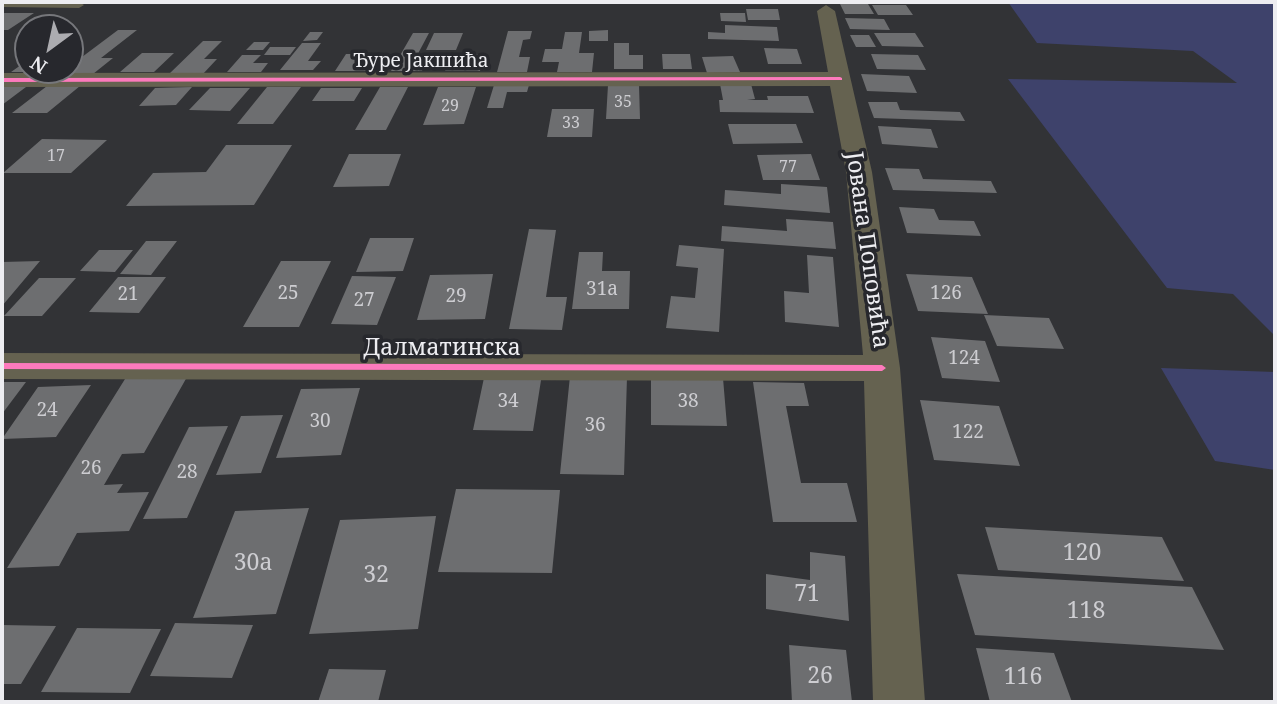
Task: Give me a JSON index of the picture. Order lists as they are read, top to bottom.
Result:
{
  "streets": {
    "street": ["Ђуре Јакшића", "Јована Поповића", "Далматинска"]
  },
  "crossings": [
    ["Ђуре Јакшића", "Јована Поповића"],
    ["Јована Поповића", "Далматинска"]
  ],
  "house_numbers": [
    "35",
    "29",
    "33",
    "17",
    "77",
    "31a",
    "25",
    "126",
    "21",
    "29",
    "27",
    "124",
    "34",
    "38",
    "24",
    "30",
    "36",
    "122",
    "26",
    "28",
    "120",
    "30a",
    "32",
    "71",
    "118",
    "26",
    "116"
  ],
  "north": "bottom left"
}
